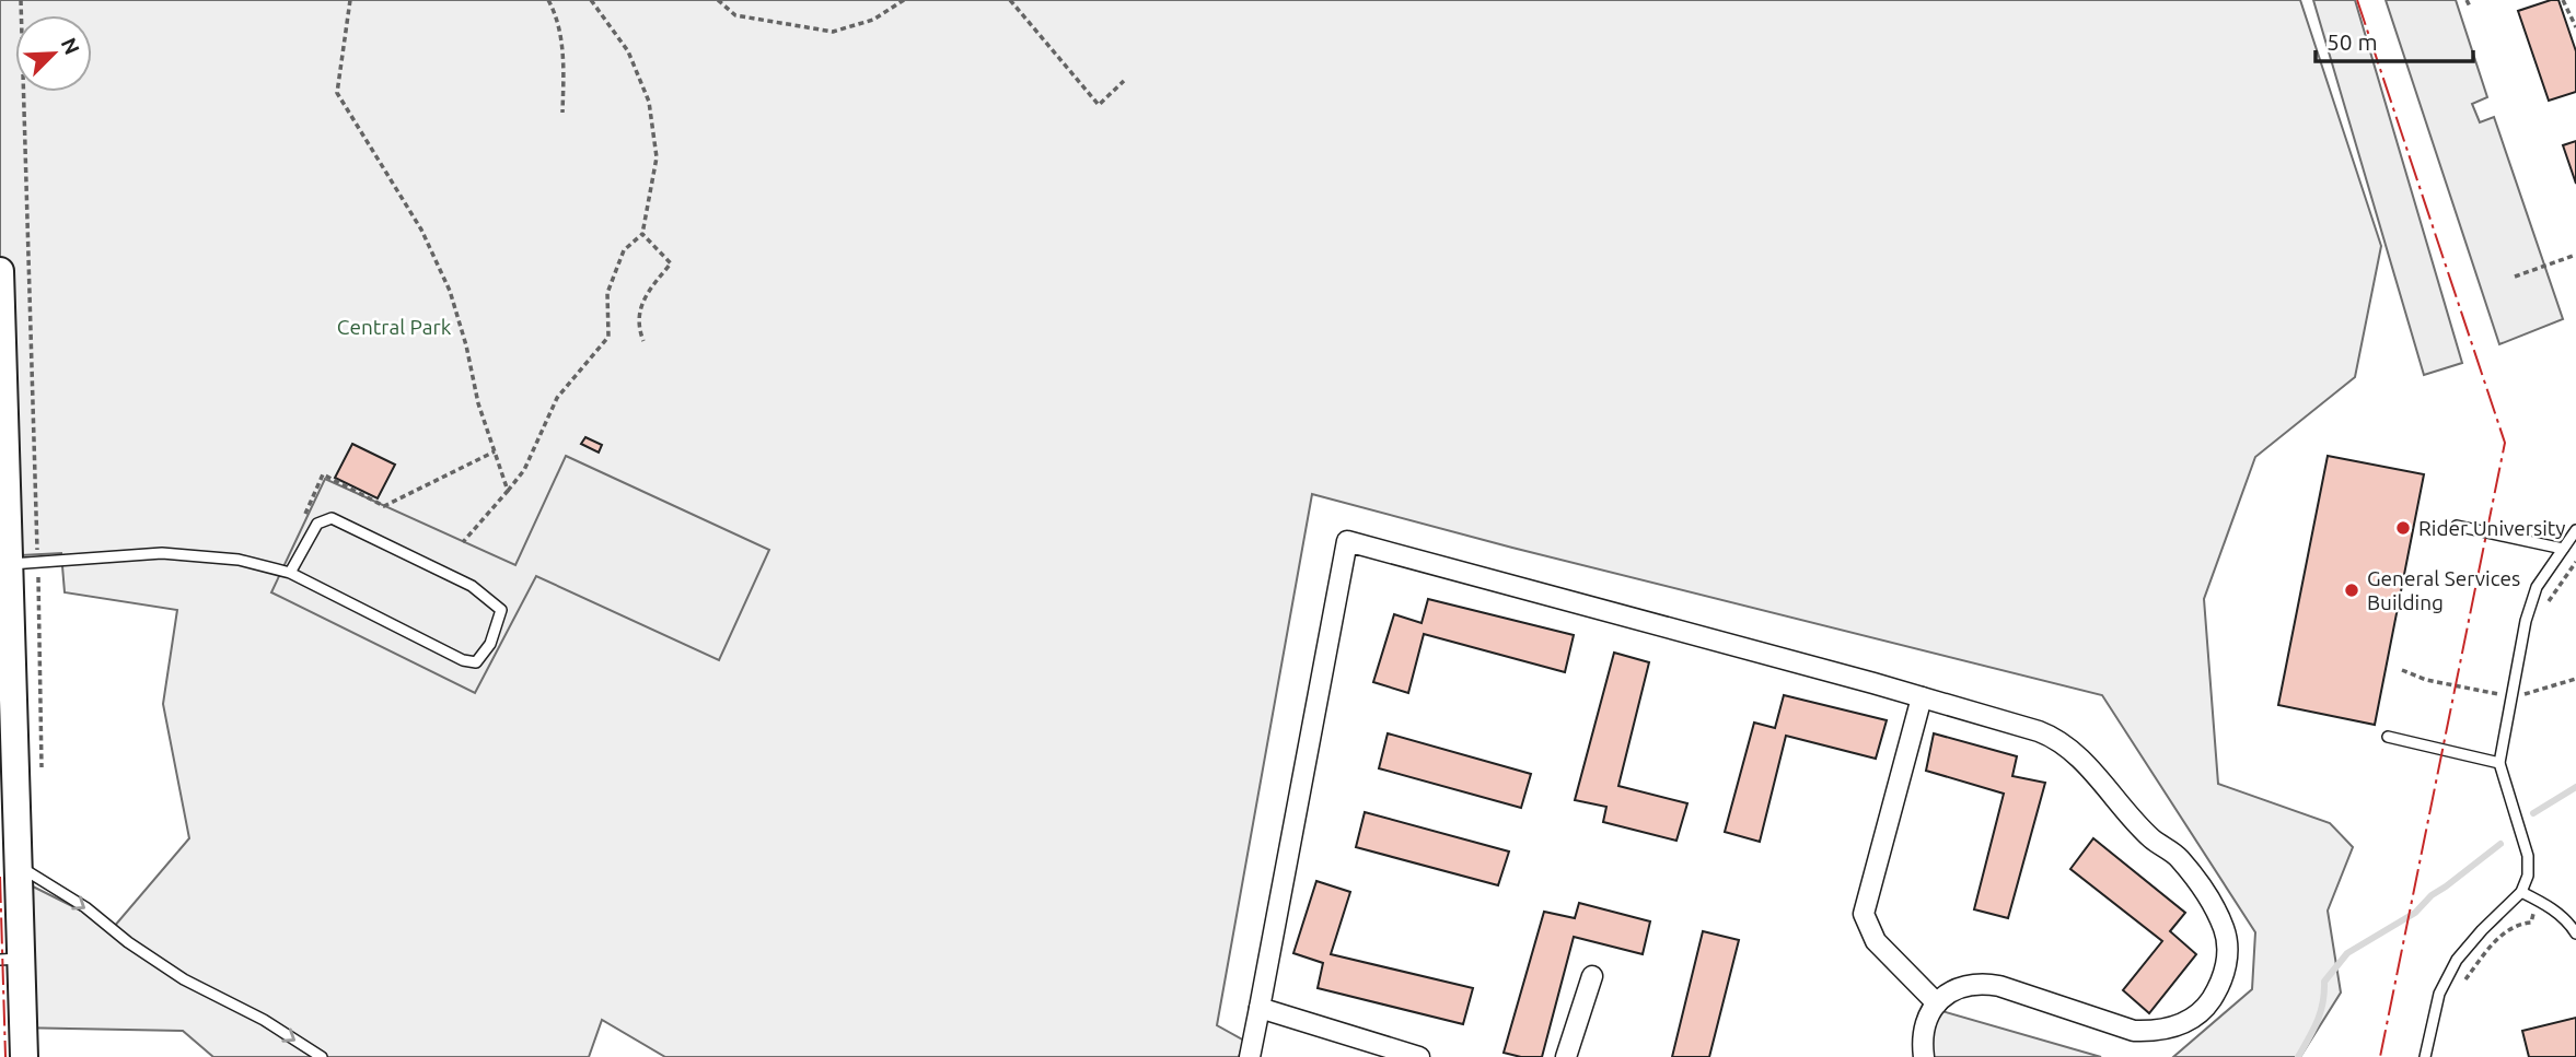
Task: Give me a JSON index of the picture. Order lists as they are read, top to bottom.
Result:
{
  "parks": ["Central Park"],
  "places": ["Rider University", "General Services Building"],
  "scale_bar": "50 m",
  "north": "top right"
}
